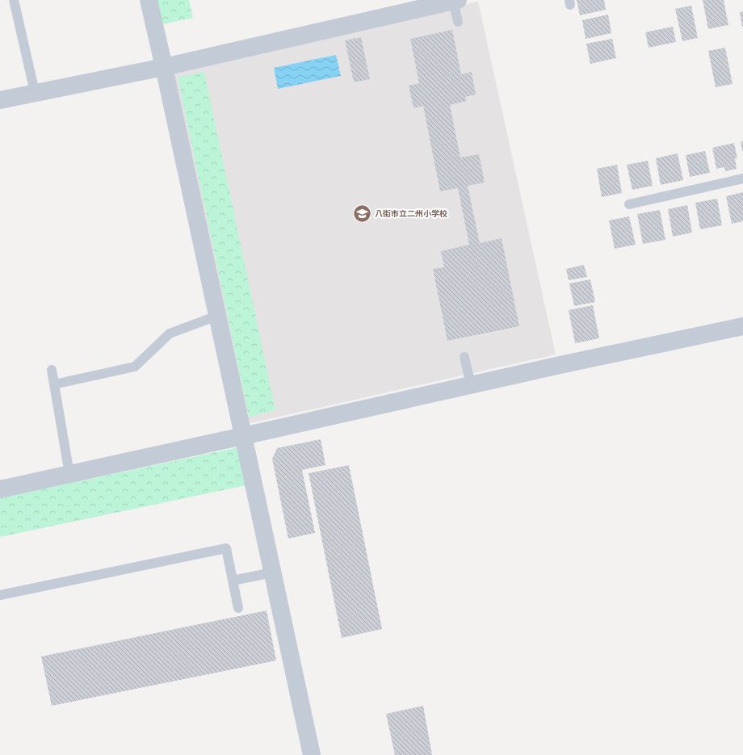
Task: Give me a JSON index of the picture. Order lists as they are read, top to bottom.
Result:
{
  "places": {
    "school or university": ["八街市立二州小学校"]
  }
}
